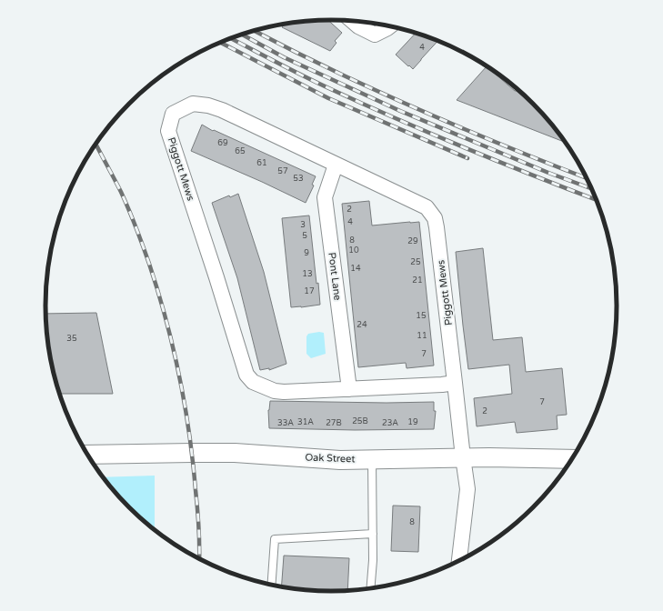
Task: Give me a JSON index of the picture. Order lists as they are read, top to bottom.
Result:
{
  "streets": {
    "street": ["Piggott Mews", "Pont Lane", "Oak Street"]
  },
  "crossings": [
    ["Piggott Mews", "Pont Lane"],
    ["Piggott Mews", "Oak Street"]
  ],
  "house_numbers": [
    "4",
    "69",
    "65",
    "61",
    "57",
    "53",
    "2",
    "4",
    "3",
    "5",
    "8",
    "29",
    "10",
    "9",
    "25",
    "14",
    "13",
    "21",
    "17",
    "15",
    "24",
    "11",
    "35",
    "7",
    "7",
    "2",
    "25B",
    "31A",
    "19",
    "33A",
    "27B",
    "23A",
    "8"
  ]
}
